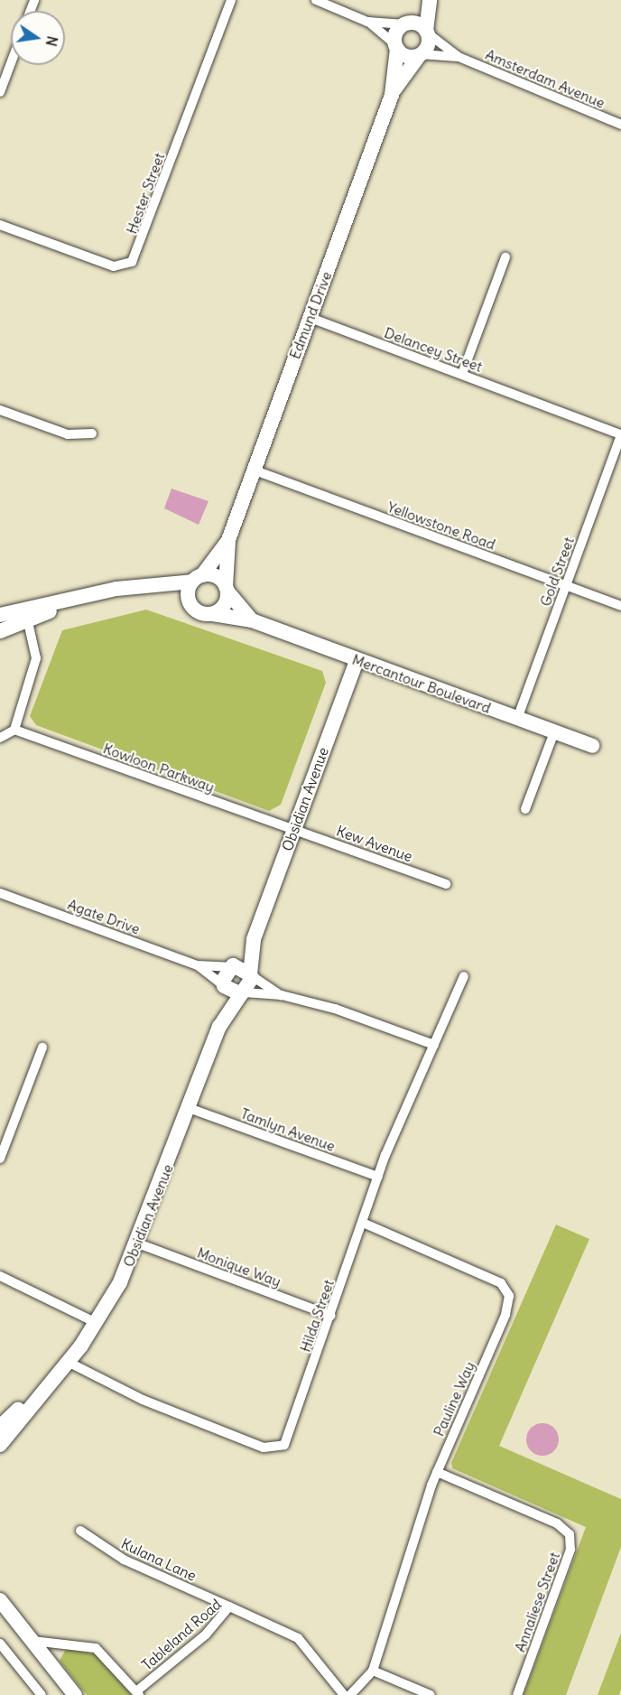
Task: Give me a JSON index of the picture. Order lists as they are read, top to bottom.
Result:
{
  "streets": {
    "street": [
      "Amsterdam Avenue",
      "Hester Street",
      "Edmund Drive",
      "Delancey Street",
      "Yellowstone Road",
      "Gold Street",
      "Mercantour Boulevard",
      "Kowloon Parkway",
      "Obsidian Avenue",
      "Kew Avenue",
      "Agate Drive",
      "Tamlyn Avenue",
      "Monique Way",
      "Hilda Street",
      "Pauline Way",
      "Kulana Lane",
      "Annaliese Street",
      "Tableland Road"
    ]
  },
  "crossings": [
    ["Amsterdam Avenue", "Edmund Drive"],
    ["Edmund Drive", "Delancey Street"],
    ["Edmund Drive", "Yellowstone Road"],
    ["Delancey Street", "Gold Street"],
    ["Yellowstone Road", "Gold Street"],
    ["Gold Street", "Mercantour Boulevard"],
    ["Mercantour Boulevard", "Obsidian Avenue"],
    ["Kowloon Parkway", "Obsidian Avenue"],
    ["Kowloon Parkway", "Kew Avenue"],
    ["Obsidian Avenue", "Kew Avenue"],
    ["Obsidian Avenue", "Agate Drive"],
    ["Obsidian Avenue", "Tamlyn Avenue"],
    ["Obsidian Avenue", "Monique Way"],
    ["Obsidian Avenue", "Hilda Street"],
    ["Tamlyn Avenue", "Hilda Street"],
    ["Monique Way", "Hilda Street"],
    ["Hilda Street", "Pauline Way"],
    ["Pauline Way", "Annaliese Street"],
    ["Kulana Lane", "Tableland Road"]
  ],
  "north": "right"
}
